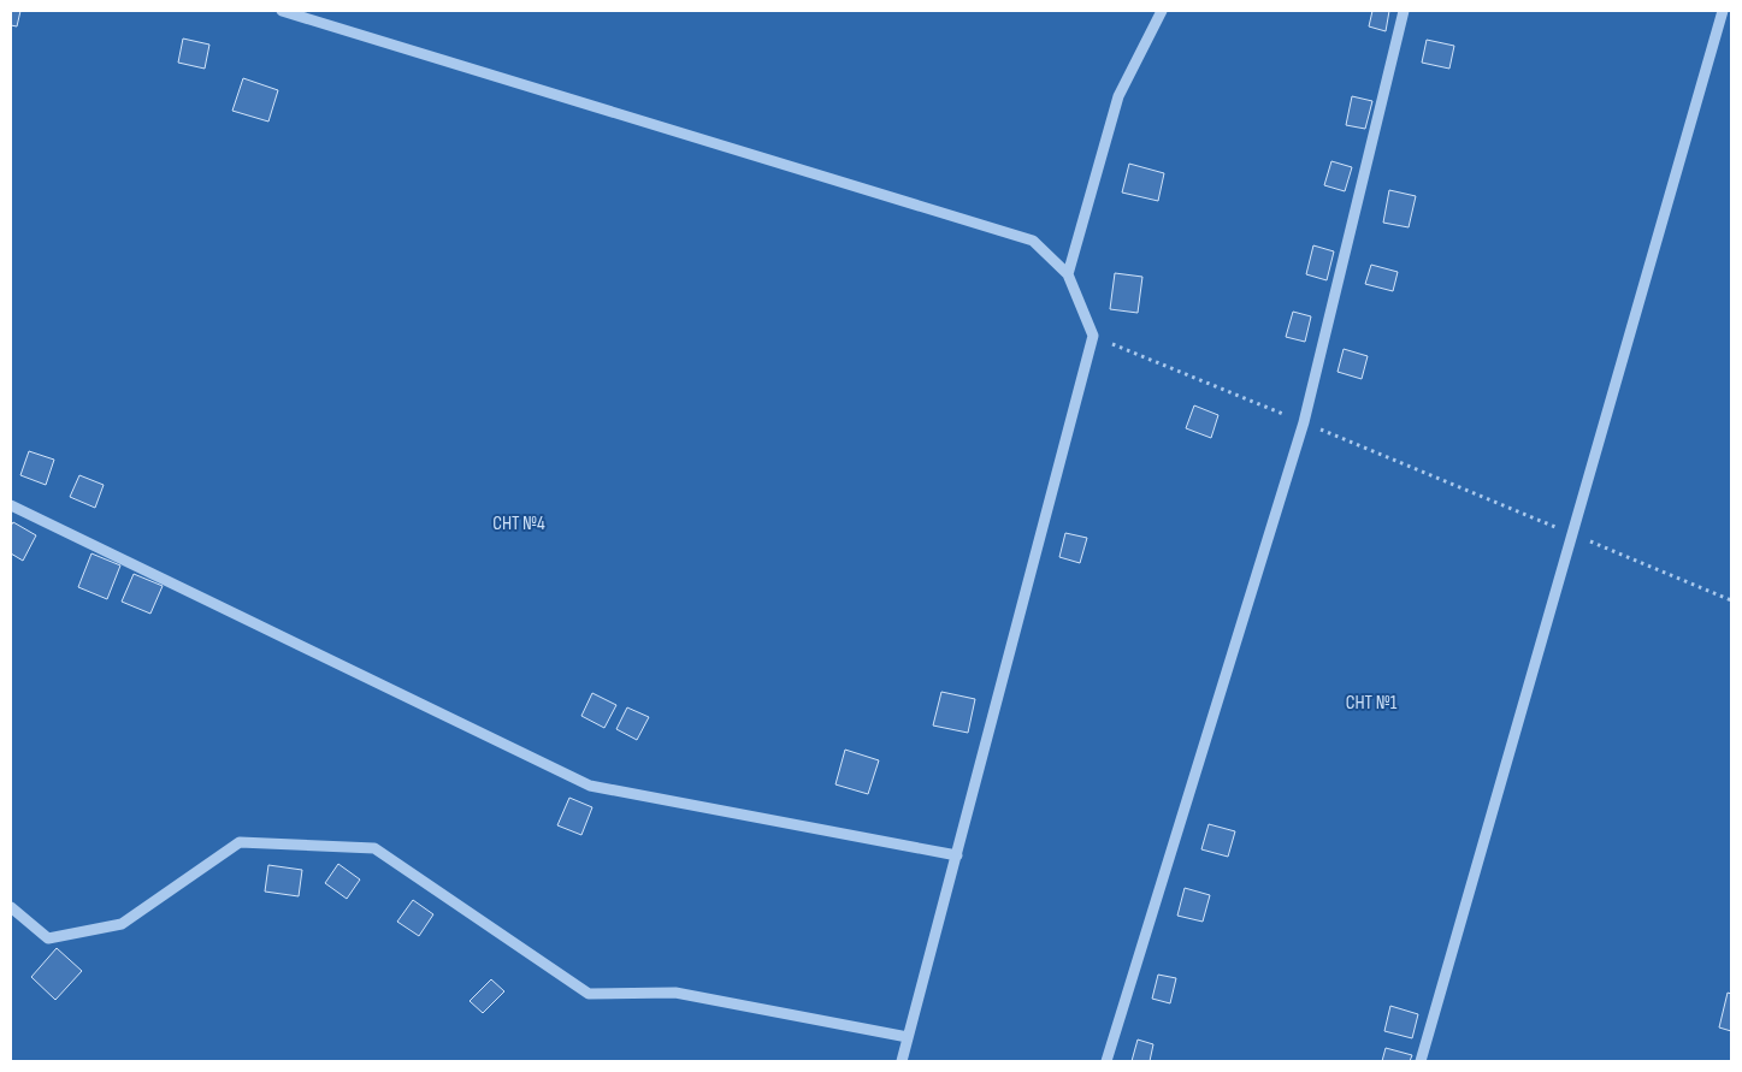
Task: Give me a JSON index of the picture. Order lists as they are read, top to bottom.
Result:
{
  "parks": ["СНТ №4", "СНТ №1"]
}
